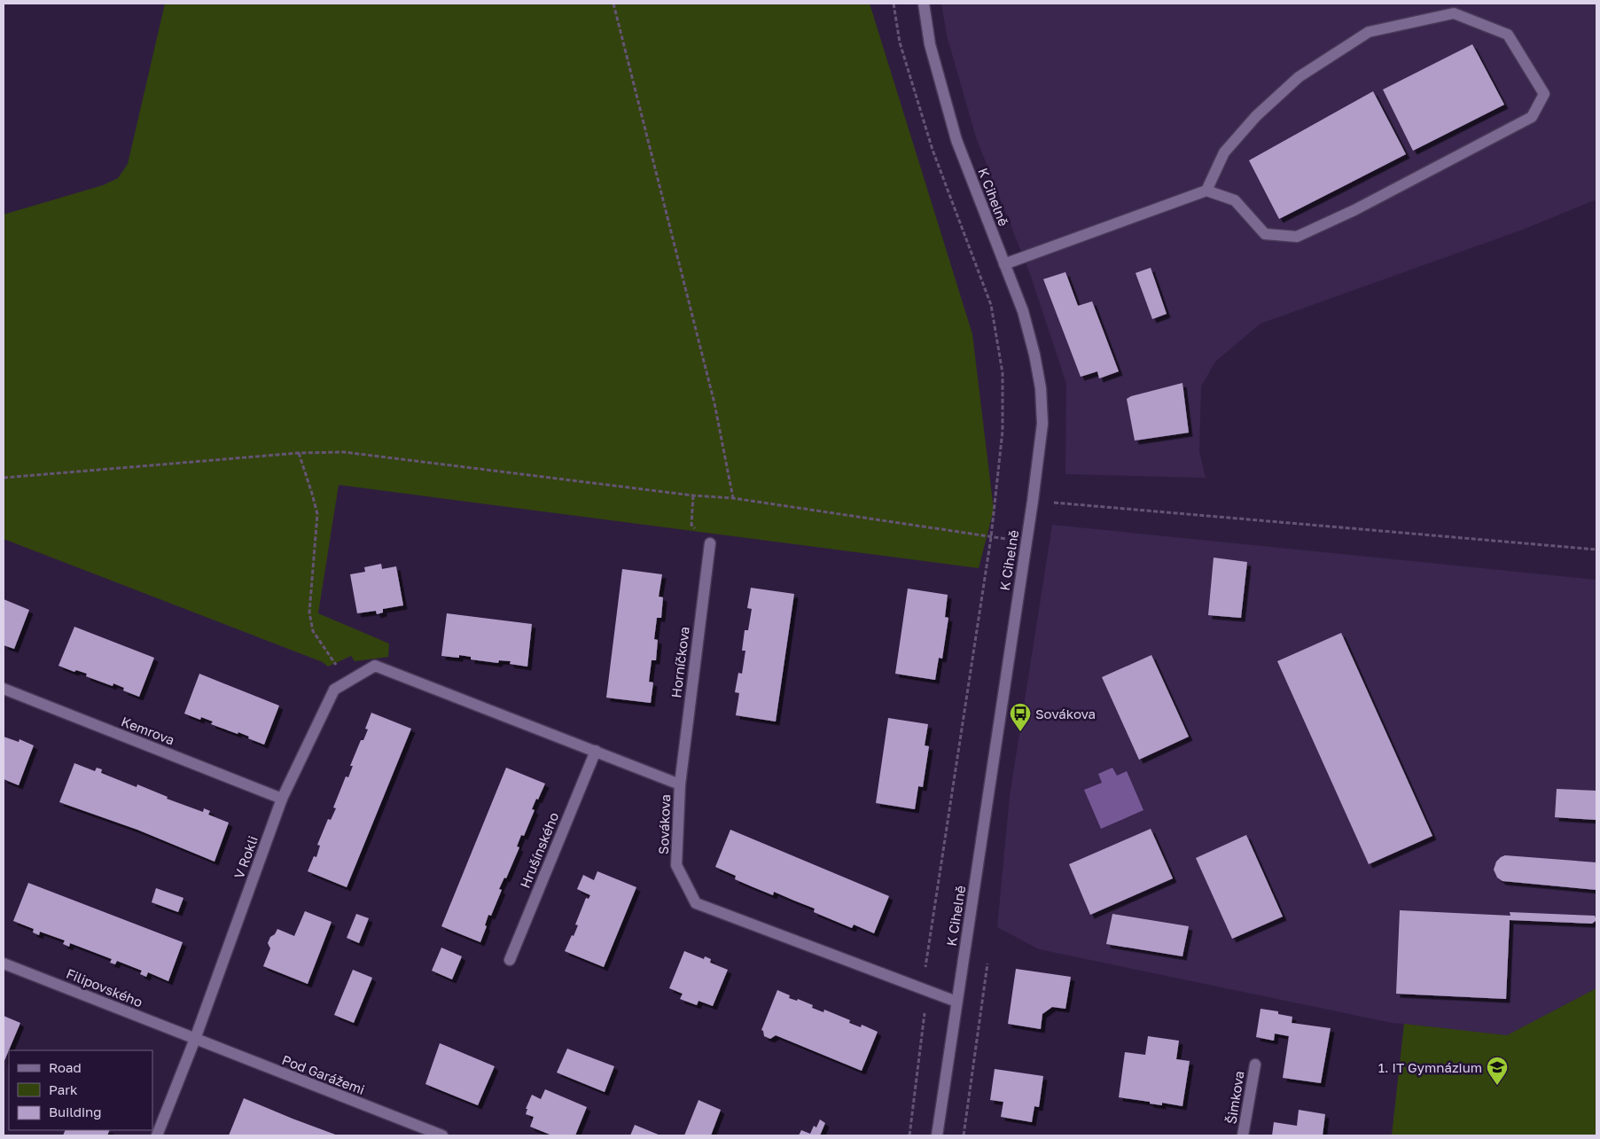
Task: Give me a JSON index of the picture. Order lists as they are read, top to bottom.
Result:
{
  "streets": {
    "street": [
      "K Cihelně",
      "Horníčkova",
      "Kemrova",
      "Sovákova",
      "Hrušínského",
      "V Rokli",
      "Filipovského",
      "Pod Garážemi",
      "Šimkova"
    ]
  },
  "crossings": [
    ["K Cihelně", "Sovákova"],
    ["Horníčkova", "Sovákova"],
    ["Kemrova", "V Rokli"],
    ["Sovákova", "Hrušínského"],
    ["Sovákova", "V Rokli"],
    ["V Rokli", "Filipovského"],
    ["V Rokli", "Pod Garážemi"],
    ["Filipovského", "Pod Garážemi"]
  ],
  "places": {
    "bus stop": ["Sovákova"],
    "school or university": ["1. IT Gymnázium"]
  },
  "legend": ["Road", "Park", "Building"]
}
